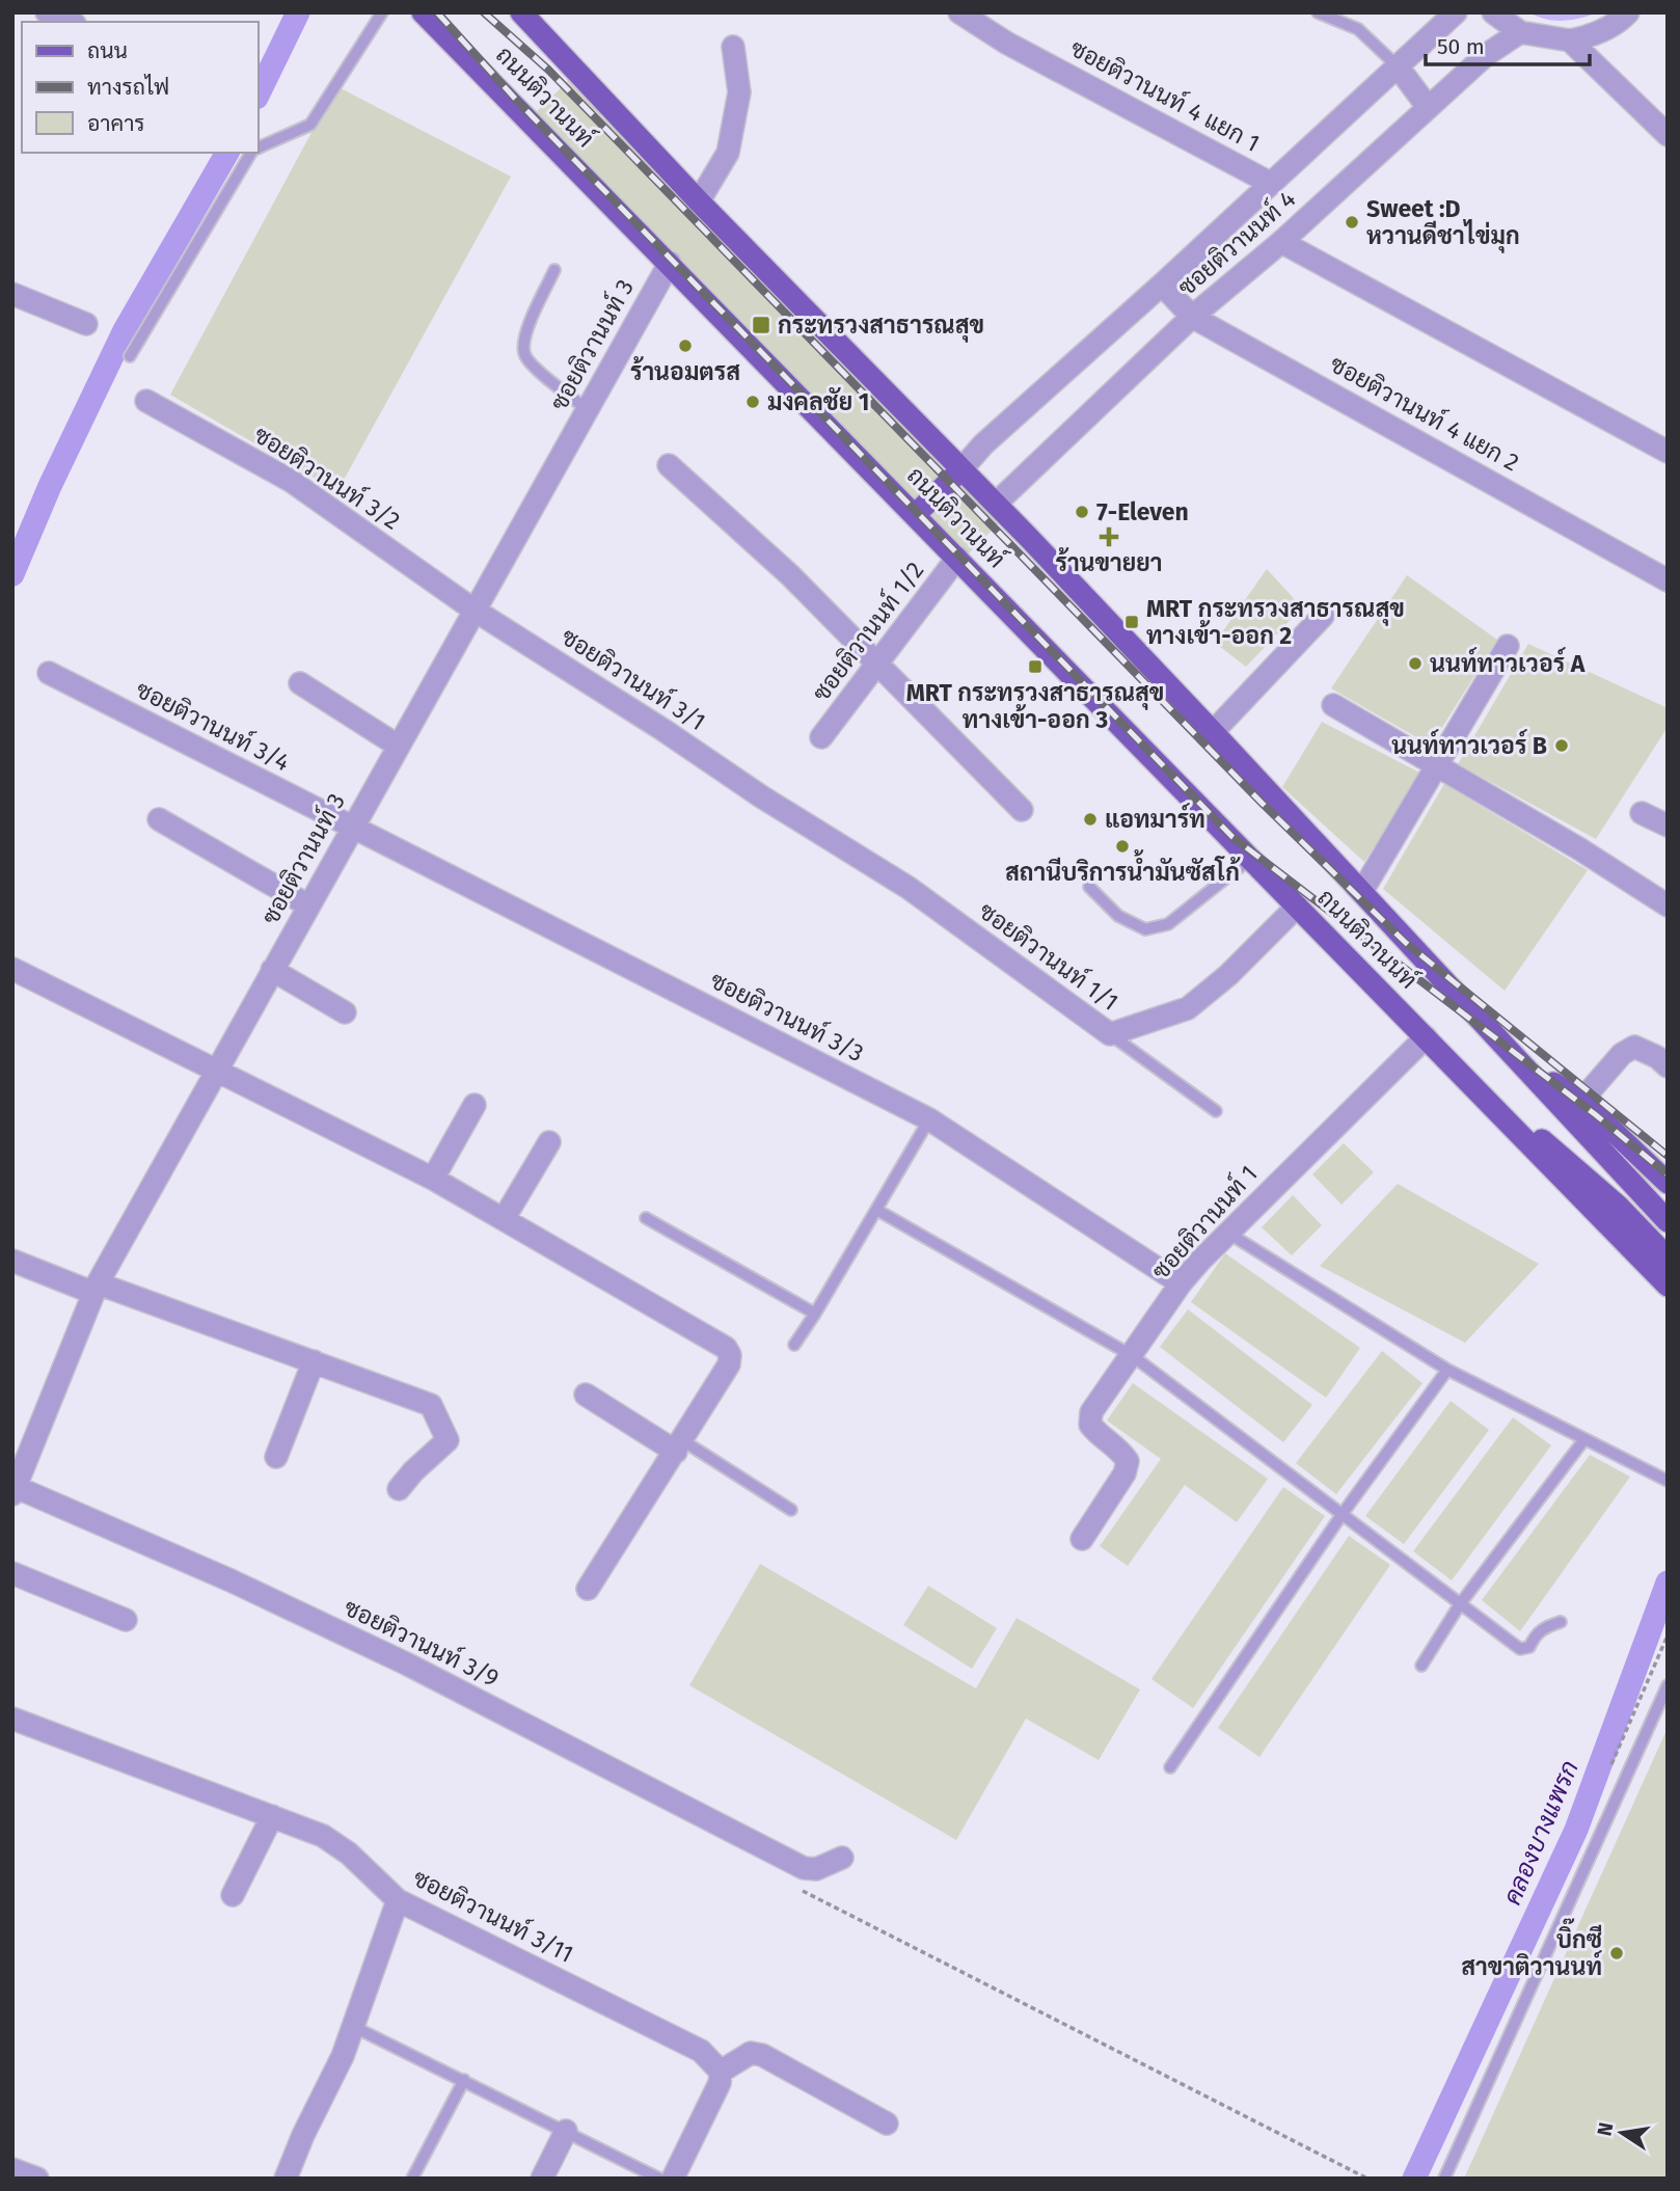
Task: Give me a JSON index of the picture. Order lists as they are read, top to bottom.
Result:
{
  "streets": {
    "main road": ["ถนนติวานนท์"],
    "street": [
      "ซอยติวานนท์ 4 แยก 1",
      "ซอยติวานนท์ 4",
      "ซอยติวานนท์ 3",
      "ซอยติวานนท์ 4 แยก 2",
      "ซอยติวานนท์ 3/2",
      "ซอยติวานนท์ 1/2",
      "ซอยติวานนท์ 3/1",
      "ซอยติวานนท์ 3/4",
      "ซอยติวานนท์ 1/1",
      "ซอยติวานนท์ 3/3",
      "ซอยติวานนท์ 1",
      "ซอยติวานนท์ 3/9",
      "ซอยติวานนท์ 3/11"
    ]
  },
  "crossings": [
    ["ซอยติวานนท์ 4 แยก 1", "ซอยติวานนท์ 4"],
    ["ถนนติวานนท์", "ซอยติวานนท์ 4"],
    ["ถนนติวานนท์", "ซอยติวานนท์ 3"],
    ["ถนนติวานนท์", "ซอยติวานนท์ 1/2"],
    ["ถนนติวานนท์", "ซอยติวานนท์ 1/1"],
    ["ถนนติวานนท์", "ซอยติวานนท์ 1"],
    ["ซอยติวานนท์ 4", "ซอยติวานนท์ 4 แยก 2"],
    ["ซอยติวานนท์ 3", "ซอยติวานนท์ 3/2"],
    ["ซอยติวานนท์ 3", "ซอยติวานนท์ 3/1"],
    ["ซอยติวานนท์ 3", "ซอยติวานนท์ 3/4"],
    ["ซอยติวานนท์ 3", "ซอยติวานนท์ 3/3"],
    ["ซอยติวานนท์ 3", "ซอยติวานนท์ 3/9"],
    ["ซอยติวานนท์ 3/2", "ซอยติวานนท์ 3/1"],
    ["ซอยติวานนท์ 3/1", "ซอยติวานนท์ 1/1"],
    ["ซอยติวานนท์ 3/4", "ซอยติวานนท์ 3/3"],
    ["ซอยติวานนท์ 3/3", "ซอยติวานนท์ 1"]
  ],
  "water": ["คลองบางแพรก"],
  "places": {
    "other": [
      "Sweet :D หวานดีชาไข่มุก",
      "ร้านอมตรส",
      "มงคลชัย 1",
      "7-Eleven",
      "นนท์ทาวเวอร์ A",
      "นนท์ทาวเวอร์ B",
      "แอทมาร์ท",
      "สถานีบริการน้ำมันซัสโก้",
      "บิ๊กซี สาขาติวานนท์"
    ],
    "transit": ["กระทรวงสาธารณสุข", "MRT กระทรวงสาธารณสุข ทางเข้า-ออก 2", "MRT กระทรวงสาธารณสุข ทางเข้า-ออก 3"],
    "health": ["ร้านขายยา"]
  },
  "legend": ["ถนน", "ทางรถไฟ", "อาคาร"],
  "scale_bar": "50 m",
  "north": "left"
}
